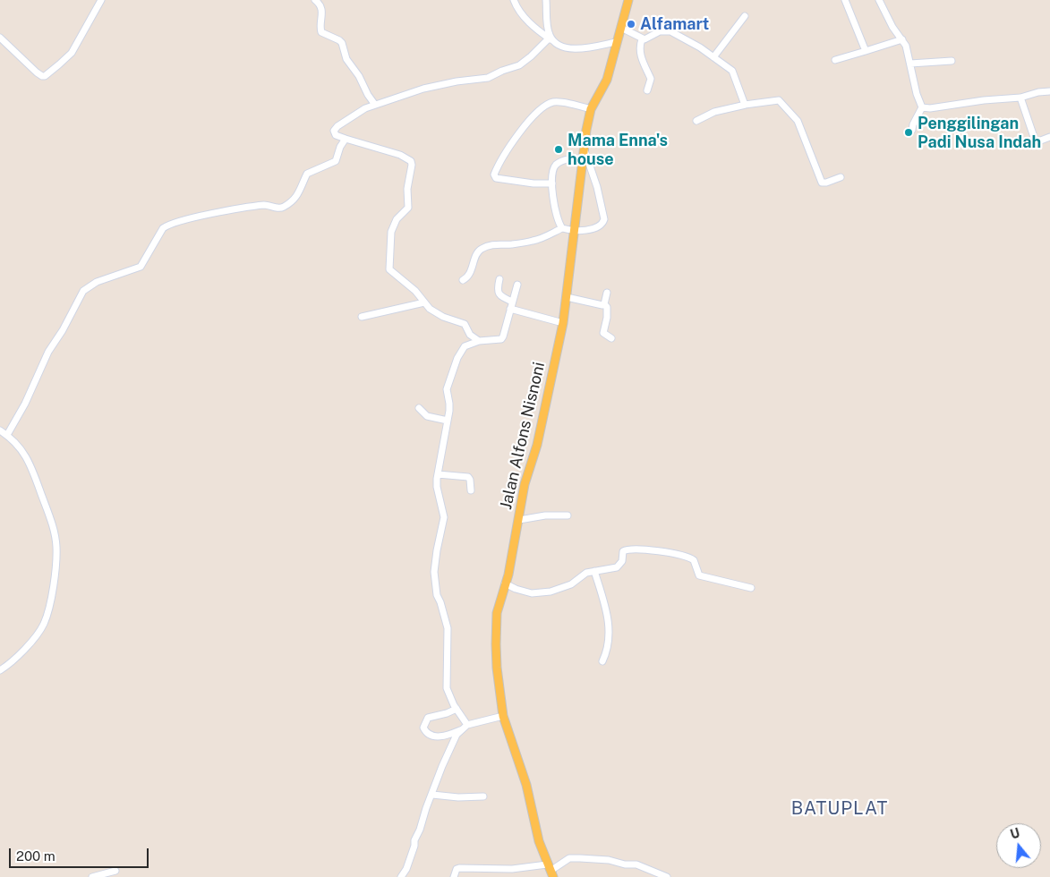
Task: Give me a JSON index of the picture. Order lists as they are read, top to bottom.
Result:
{
  "streets": {
    "main road": ["Jalan Alfons Nisnoni"]
  },
  "districts": ["BATUPLAT"],
  "places": ["Alfamart", "Penggilingan Padi Nusa Indah", "Mama Enna's house"],
  "scale_bar": "200 m",
  "north": "top"
}
